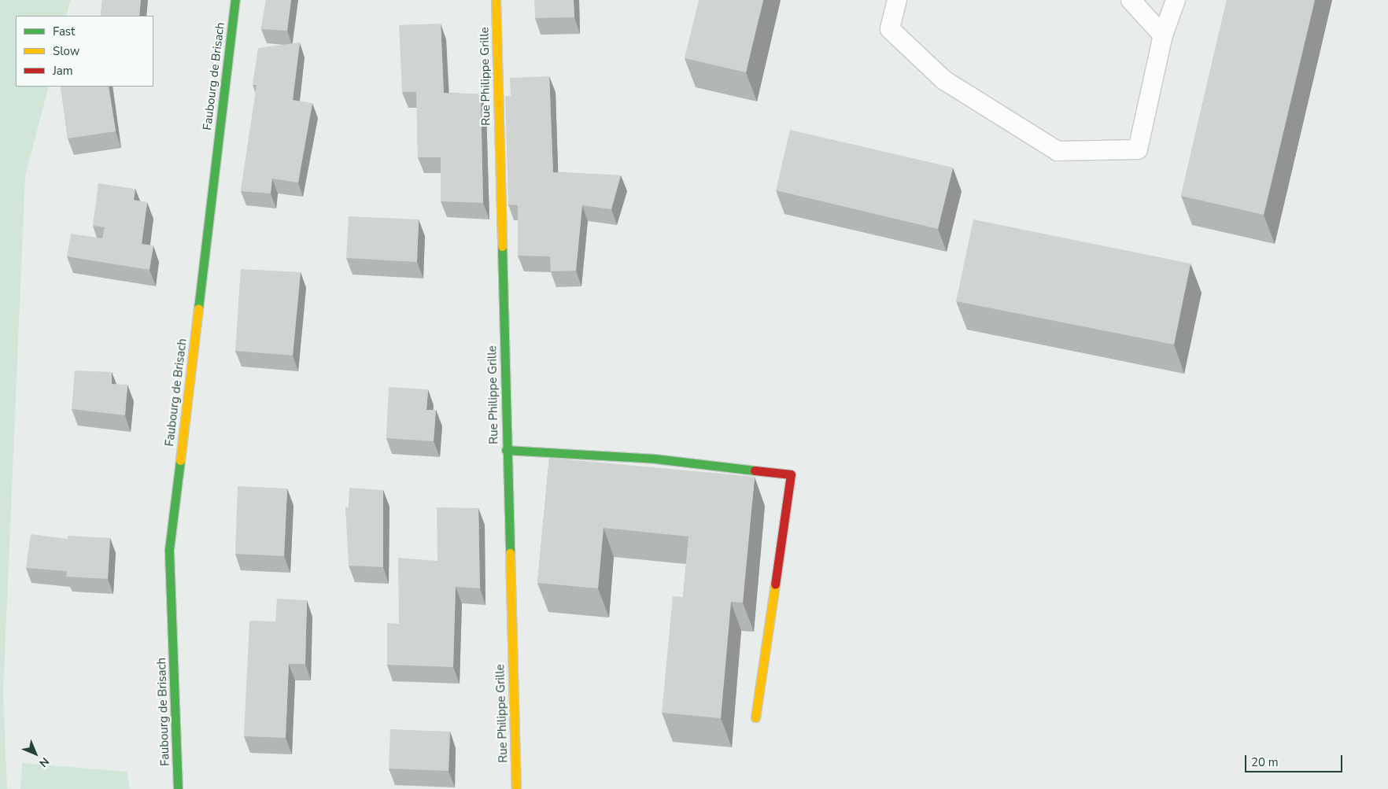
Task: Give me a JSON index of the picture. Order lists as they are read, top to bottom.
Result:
{
  "streets": {
    "street": ["Faubourg de Brisach", "Rue Philippe Grille"]
  },
  "legend": ["Fast", "Slow", "Jam"],
  "scale_bar": "20 m",
  "north": "bottom right"
}
